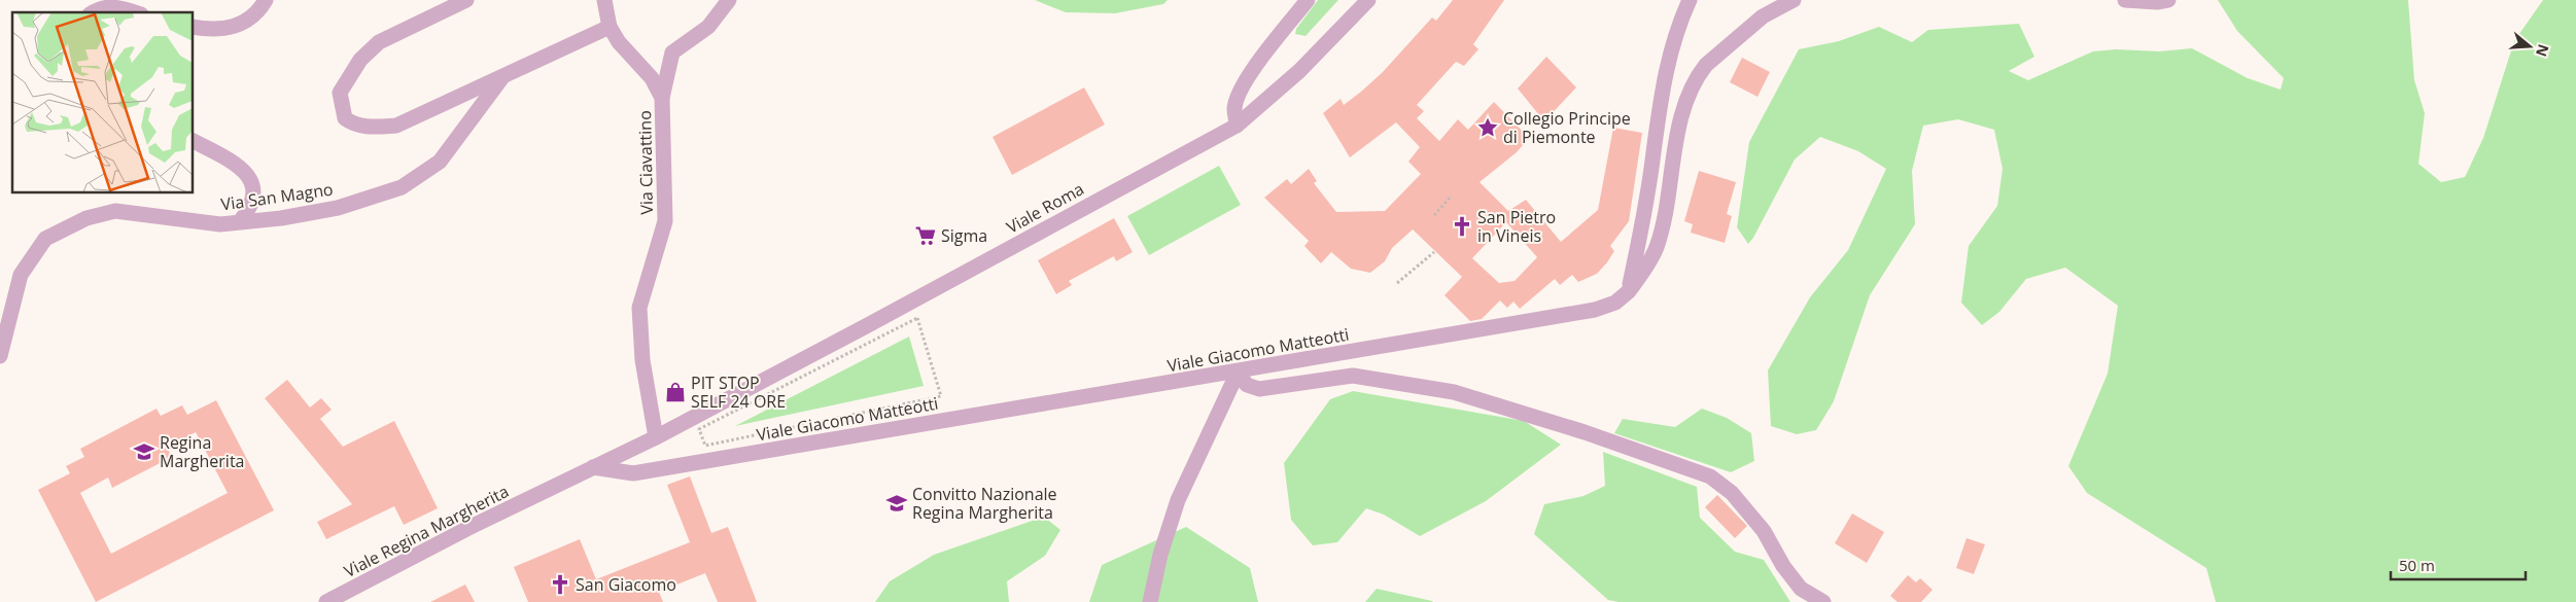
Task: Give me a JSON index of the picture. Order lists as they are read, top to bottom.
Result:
{
  "streets": {
    "street": [
      "Via Ciavattino",
      "Via San Magno",
      "Viale Roma",
      "Viale Giacomo Matteotti",
      "Viale Regina Margherita"
    ]
  },
  "crossings": [
    ["Via Ciavattino", "Via San Magno"],
    ["Via Ciavattino", "Viale Roma"],
    ["Viale Roma", "Viale Giacomo Matteotti"],
    ["Viale Roma", "Viale Regina Margherita"],
    ["Viale Giacomo Matteotti", "Viale Regina Margherita"]
  ],
  "places": {
    "place": ["Collegio Principe di Piemonte"],
    "church": ["San Pietro in Vineis", "San Giacomo"],
    "supermarket": ["Sigma"],
    "shop": ["PIT STOP SELF 24 ORE"],
    "school or university": ["Regina Margherita", "Convitto Nazionale Regina Margherita"]
  },
  "scale_bar": "50 m",
  "north": "right"
}
